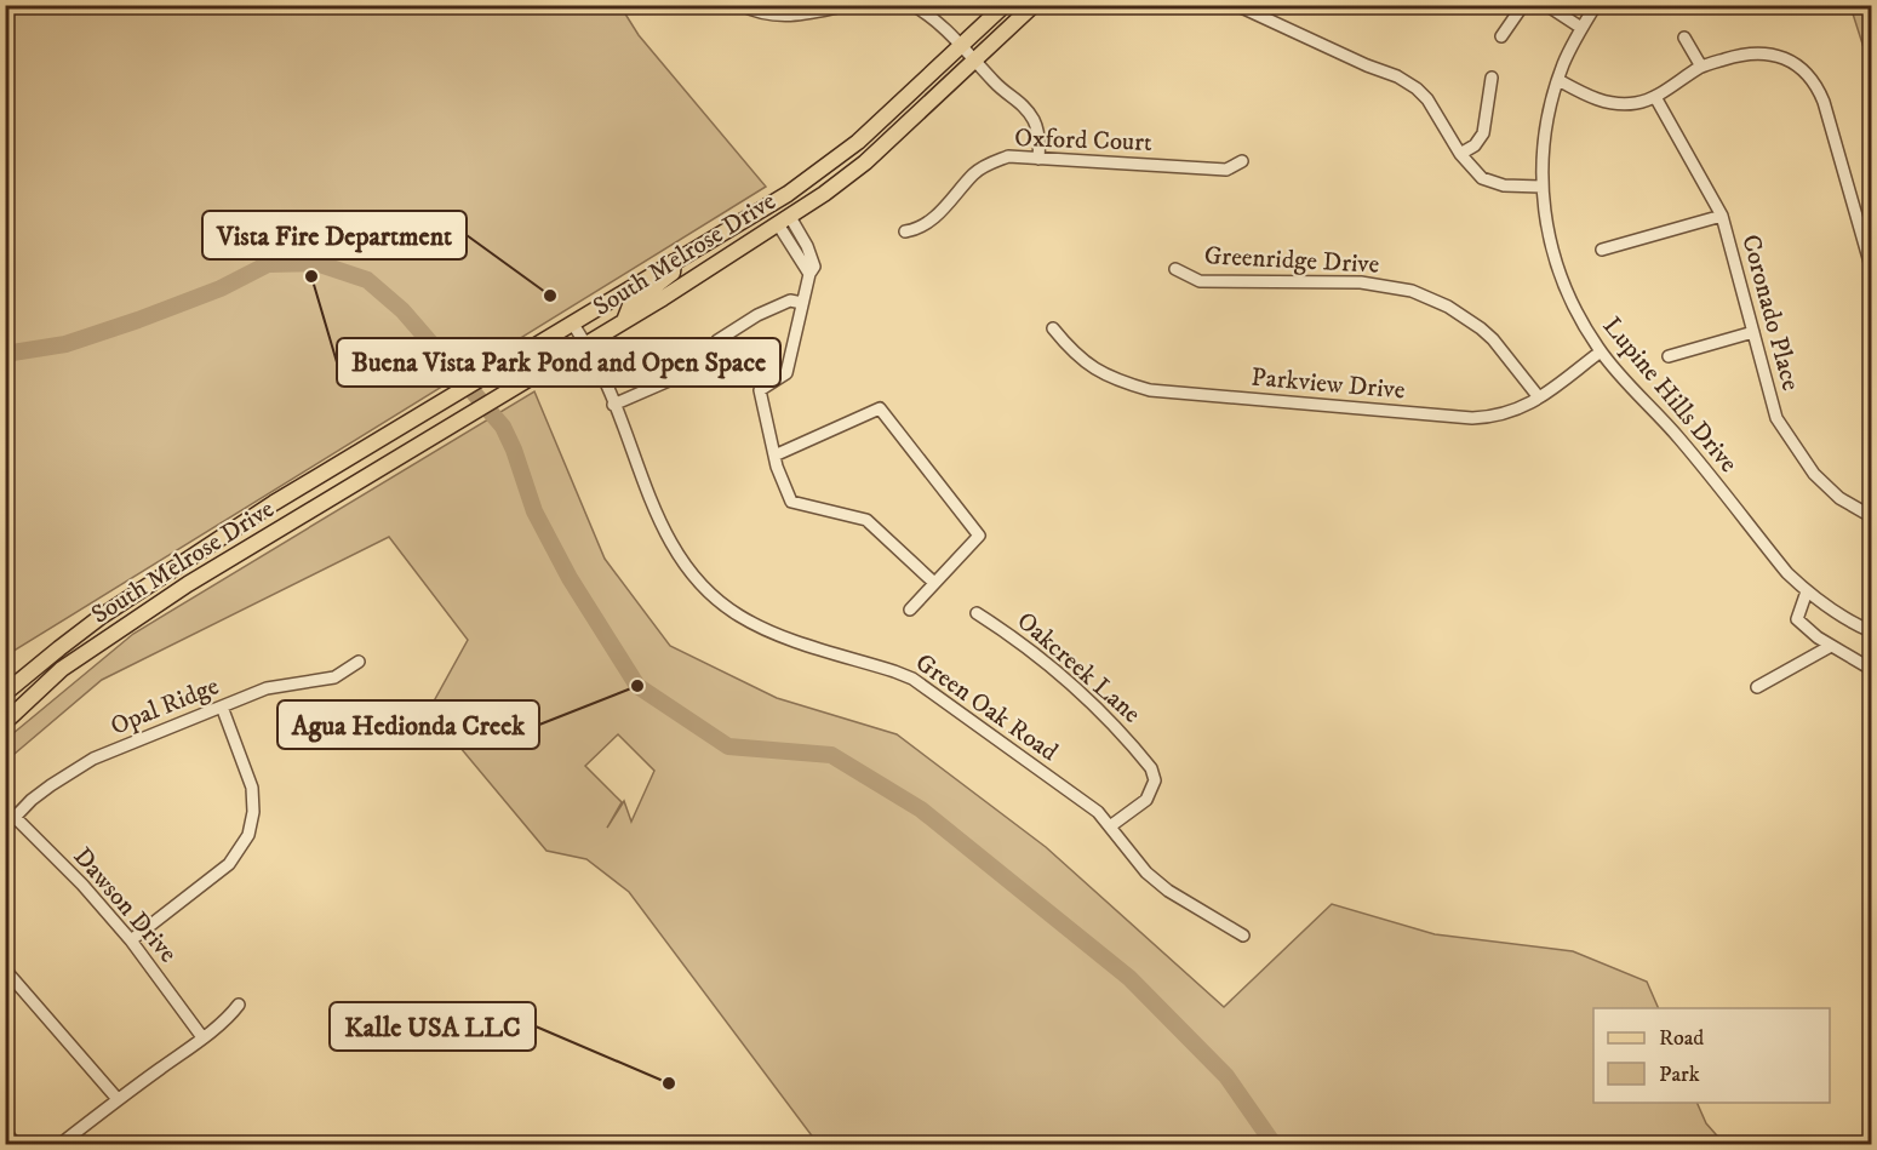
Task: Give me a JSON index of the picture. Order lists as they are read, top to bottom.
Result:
{
  "streets": {
    "main road": ["South Melrose Drive"],
    "street": [
      "Oxford Court",
      "Greenridge Drive",
      "Coronado Place",
      "Parkview Drive",
      "Lupine Hills Drive",
      "Oakcreek Lane",
      "Opal Ridge",
      "Green Oak Road",
      "Dawson Drive"
    ]
  },
  "crossings": [
    ["South Melrose Drive", "Green Oak Road"],
    ["Greenridge Drive", "Parkview Drive"],
    ["Parkview Drive", "Lupine Hills Drive"],
    ["Oakcreek Lane", "Green Oak Road"],
    ["Opal Ridge", "Dawson Drive"]
  ],
  "places": [
    "Buena Vista Park Pond and Open Space",
    "Vista Fire Department",
    "Agua Hedionda Creek",
    "Kalle USA LLC"
  ],
  "legend": ["Road", "Park"]
}
